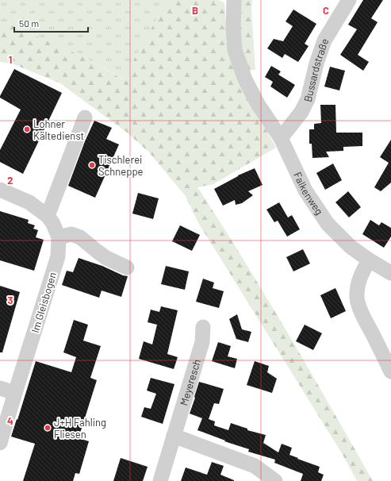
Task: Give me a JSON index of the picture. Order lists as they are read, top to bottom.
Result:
{
  "streets": {
    "street": [
      "Bussardstraße",
      "Falkenweg",
      "Im Gleisbogen",
      "Meyeresch"
    ]
  },
  "crossings": [
    ["Bussardstraße", "Falkenweg"]
  ],
  "places": ["Lohner Kältedienst", "Tischlerei Schneppe", "J+H Fahling Fliesen"],
  "scale_bar": "50 m",
  "grid": {
    "columns": ["B", "C"],
    "rows": [
      "1",
      "2",
      "3",
      "4"
    ]
  }
}
